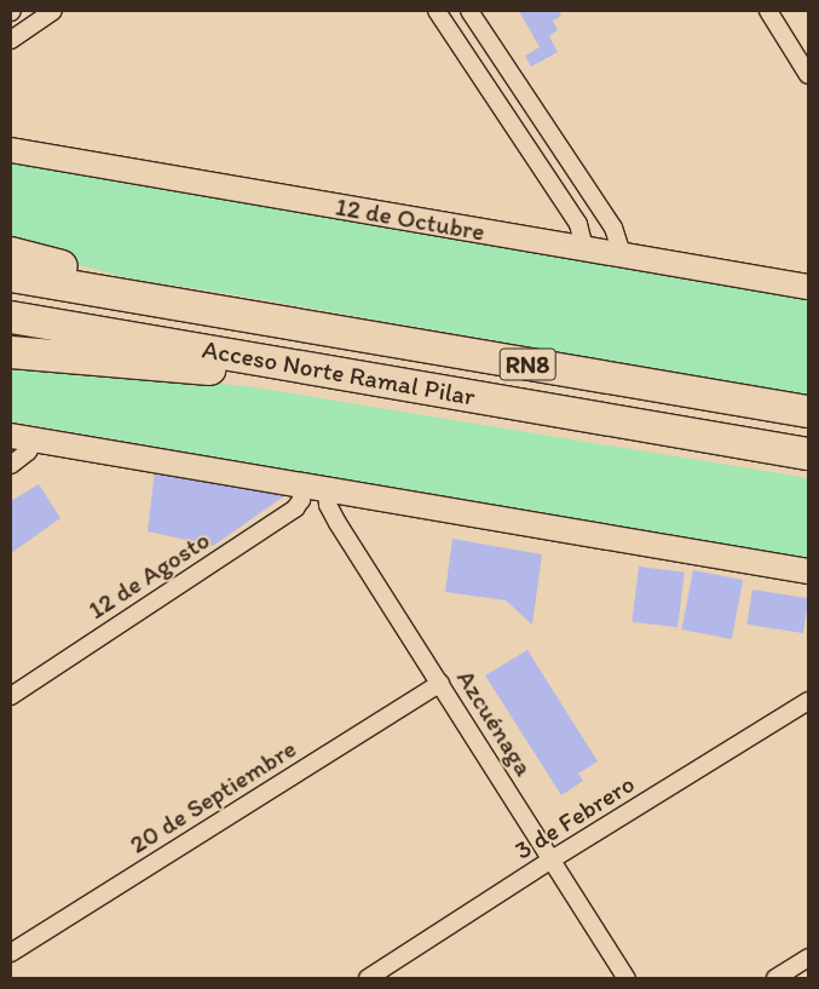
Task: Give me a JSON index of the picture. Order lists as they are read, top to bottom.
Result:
{
  "streets": {
    "highway": ["RN8", "Acceso Norte Ramal Pilar"],
    "street": [
      "12 de Octubre",
      "12 de Agosto",
      "Azcuénaga",
      "20 de Septiembre",
      "3 de Febrero"
    ]
  },
  "crossings": [
    ["Azcuénaga", "20 de Septiembre"],
    ["Azcuénaga", "3 de Febrero"]
  ]
}
